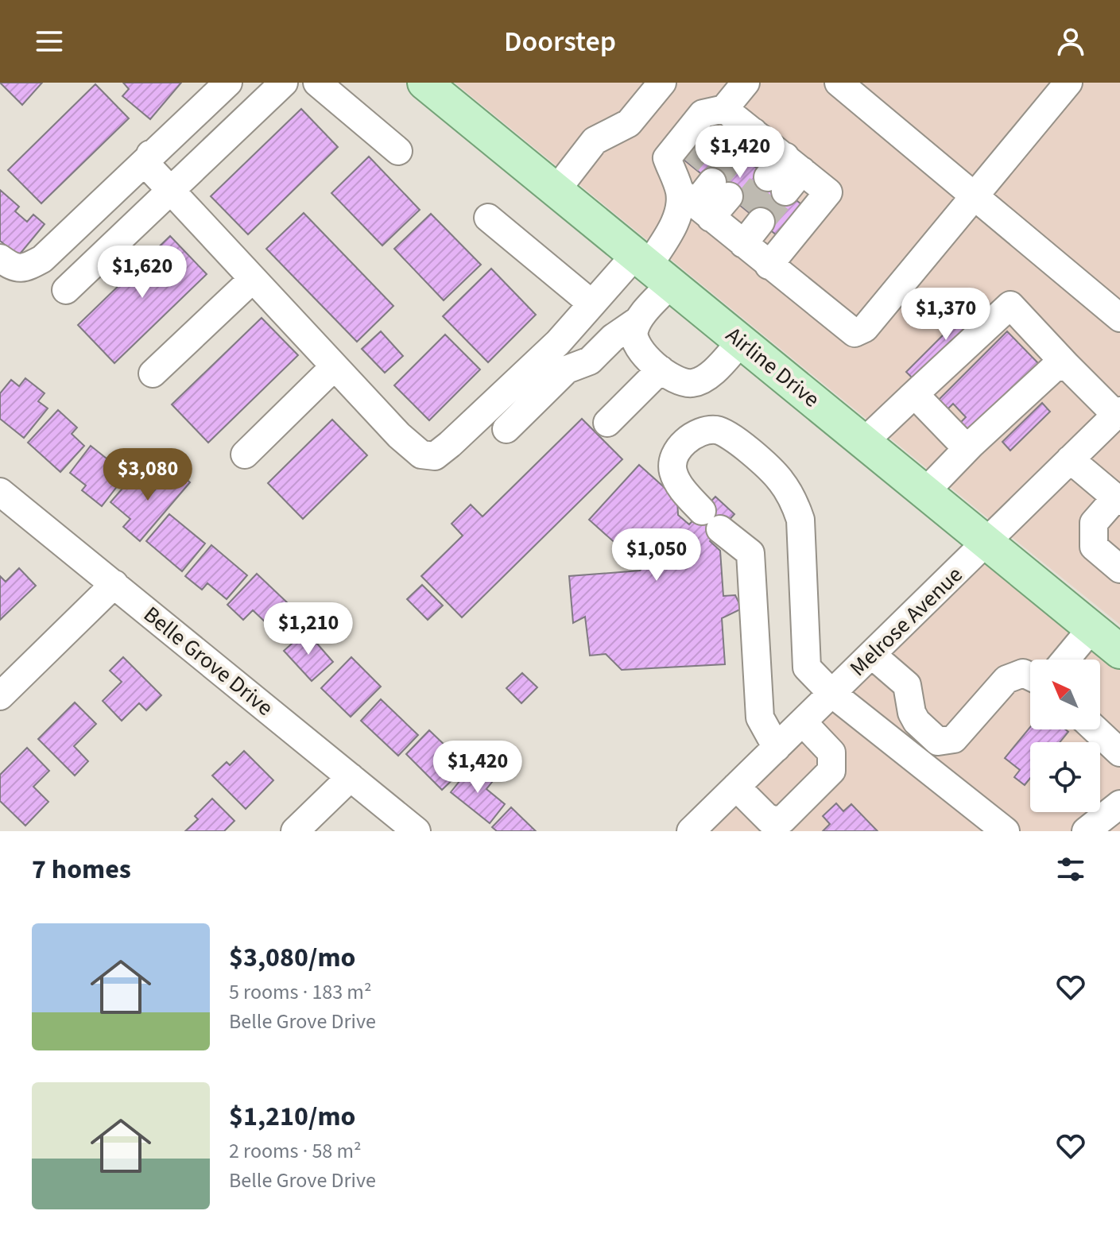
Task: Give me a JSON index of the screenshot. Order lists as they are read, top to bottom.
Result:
{
  "streets": {
    "main road": ["Airline Drive"],
    "street": ["Melrose Avenue", "Belle Grove Drive"]
  },
  "crossings": [
    ["Airline Drive", "Melrose Avenue"]
  ],
  "north": "top left",
  "page": {
    "header": "Doorstep",
    "price": [
      "$1,420",
      "$1,620",
      "$1,370",
      "$3,080",
      "$1,050",
      "$1,210",
      "$1,420"
    ],
    "heading": "7 homes",
    "list": [
      {
        "name": "$3,080/mo",
        "note": "5 rooms · 183 m² · Belle Grove Drive"
      },
      {
        "name": "$1,210/mo",
        "note": "2 rooms · 58 m² · Belle Grove Drive"
      }
    ]
  }
}
